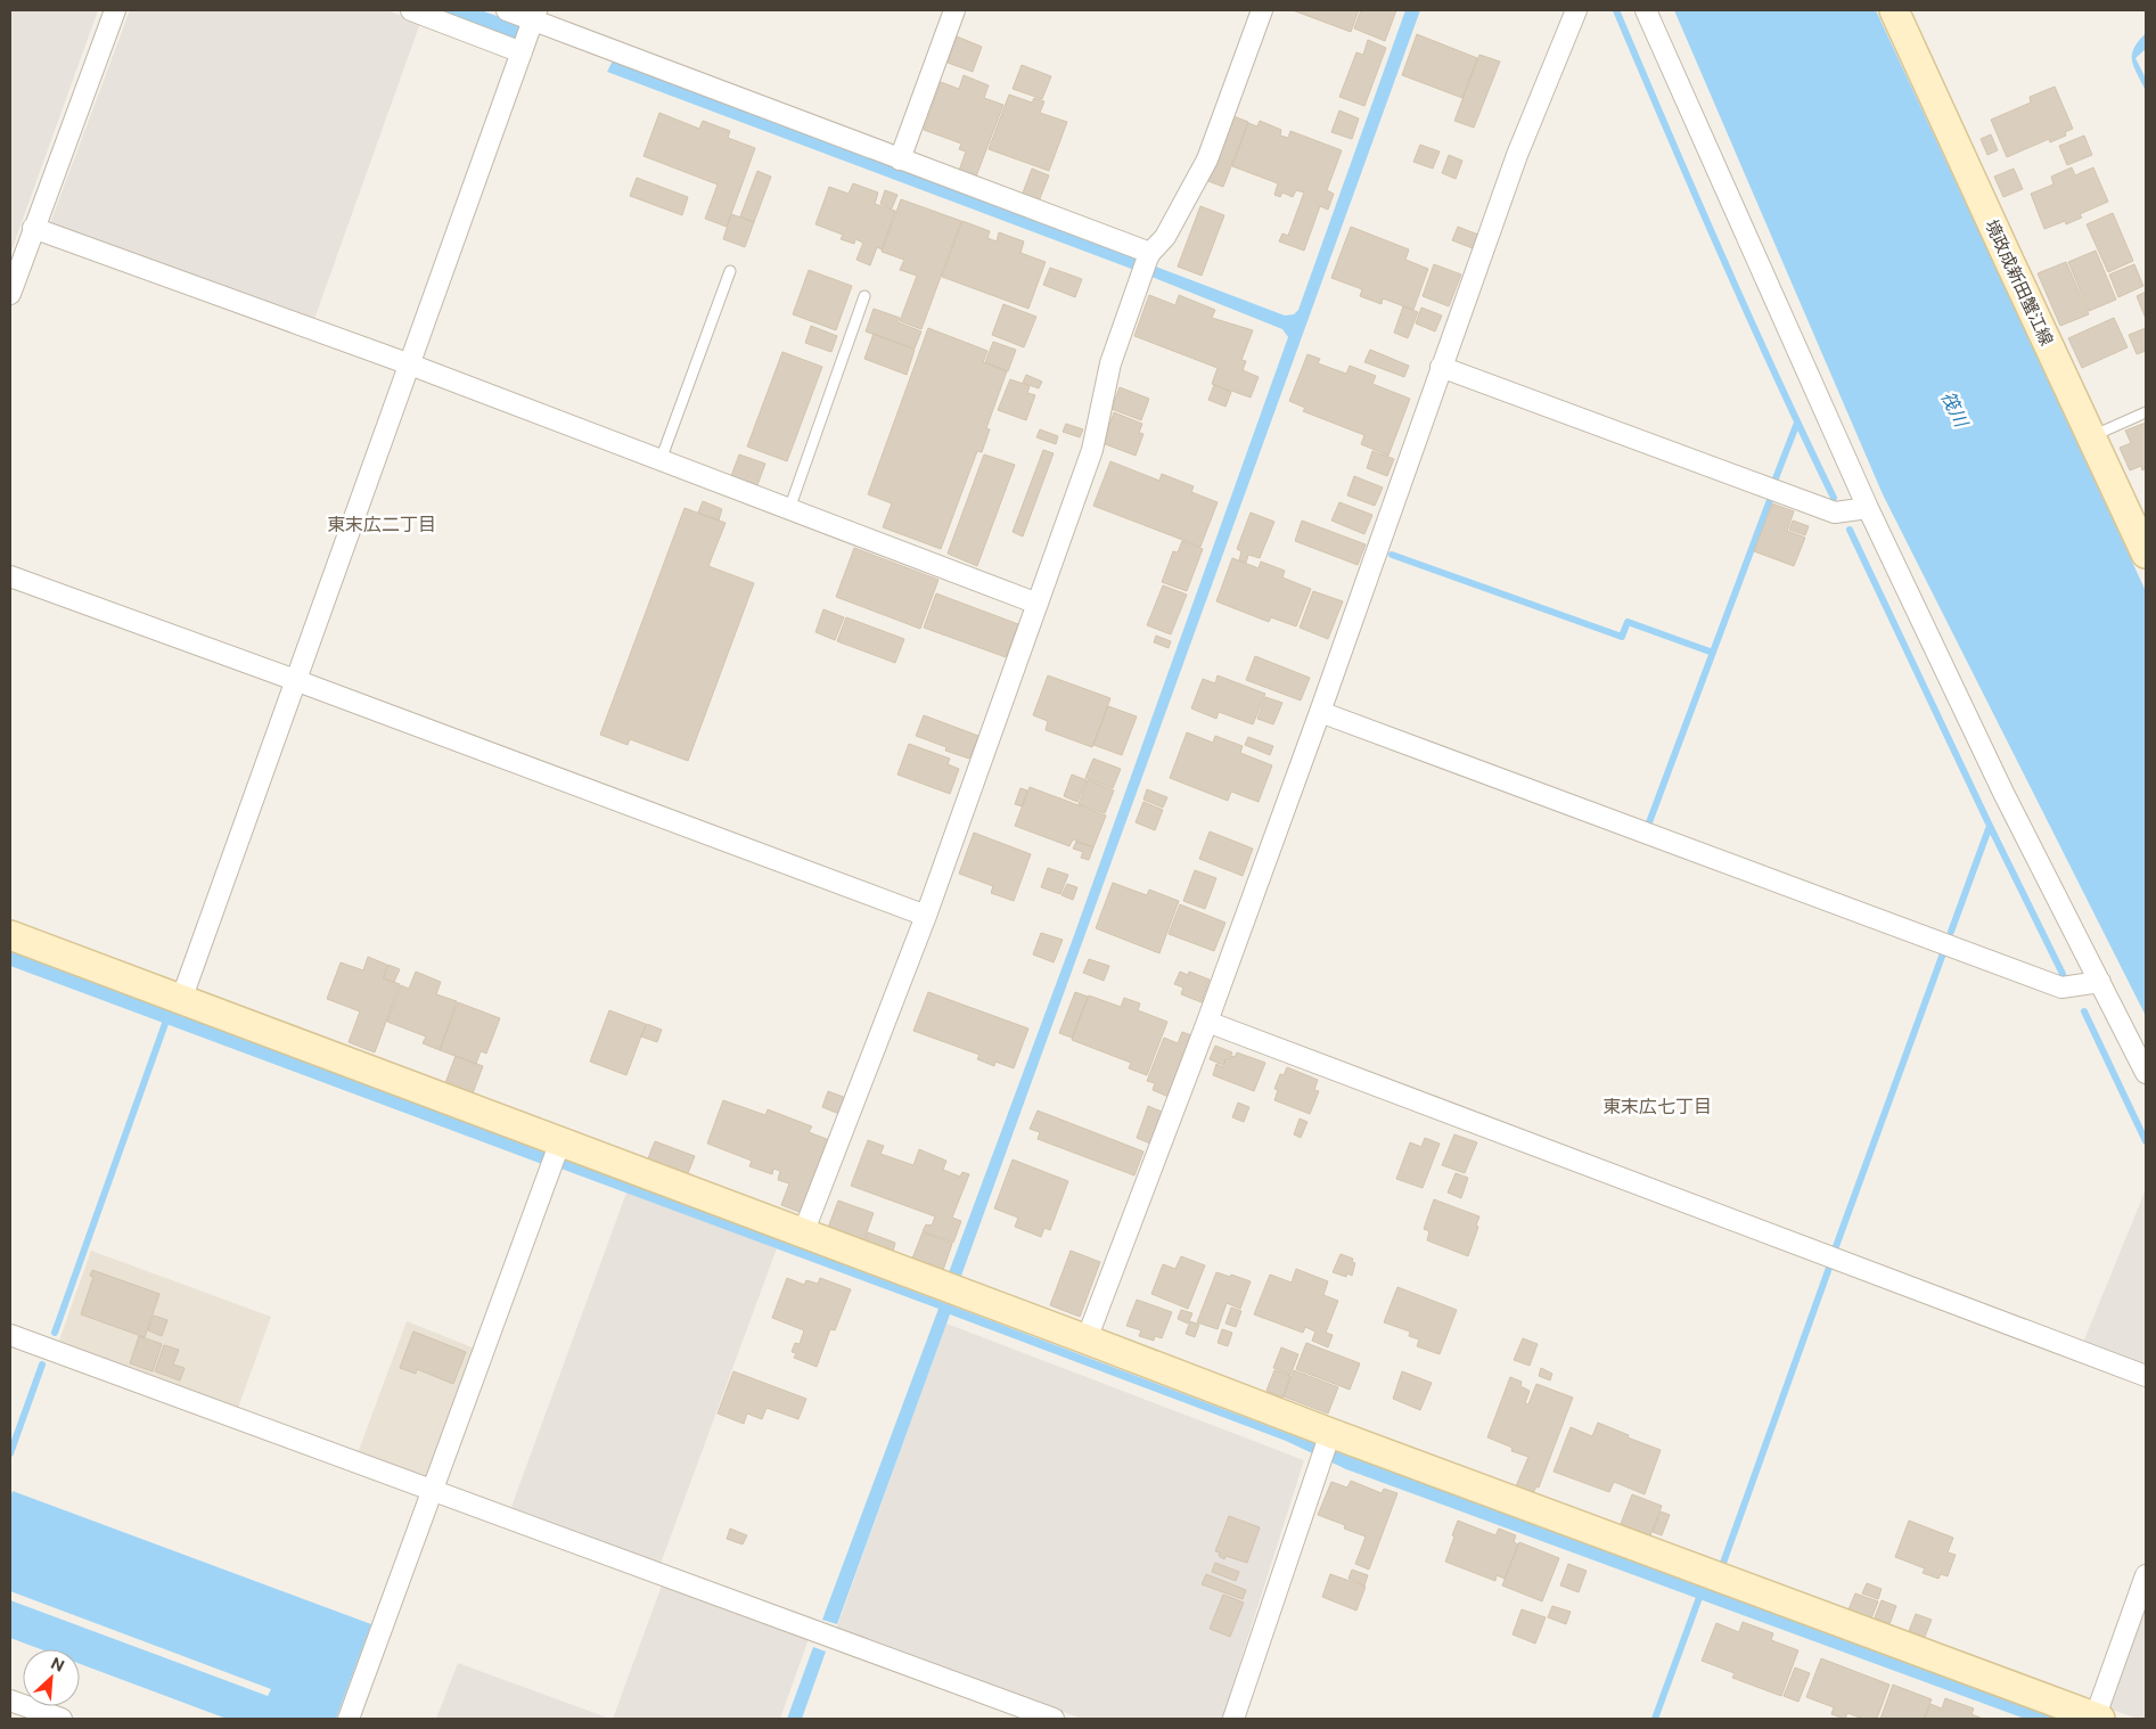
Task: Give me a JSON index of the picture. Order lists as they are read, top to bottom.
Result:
{
  "streets": {
    "street": ["境政成新田蟹江線"]
  },
  "districts": ["東末広二丁目", "東末広七丁目"],
  "water": ["筏川"],
  "north": "top right"
}
